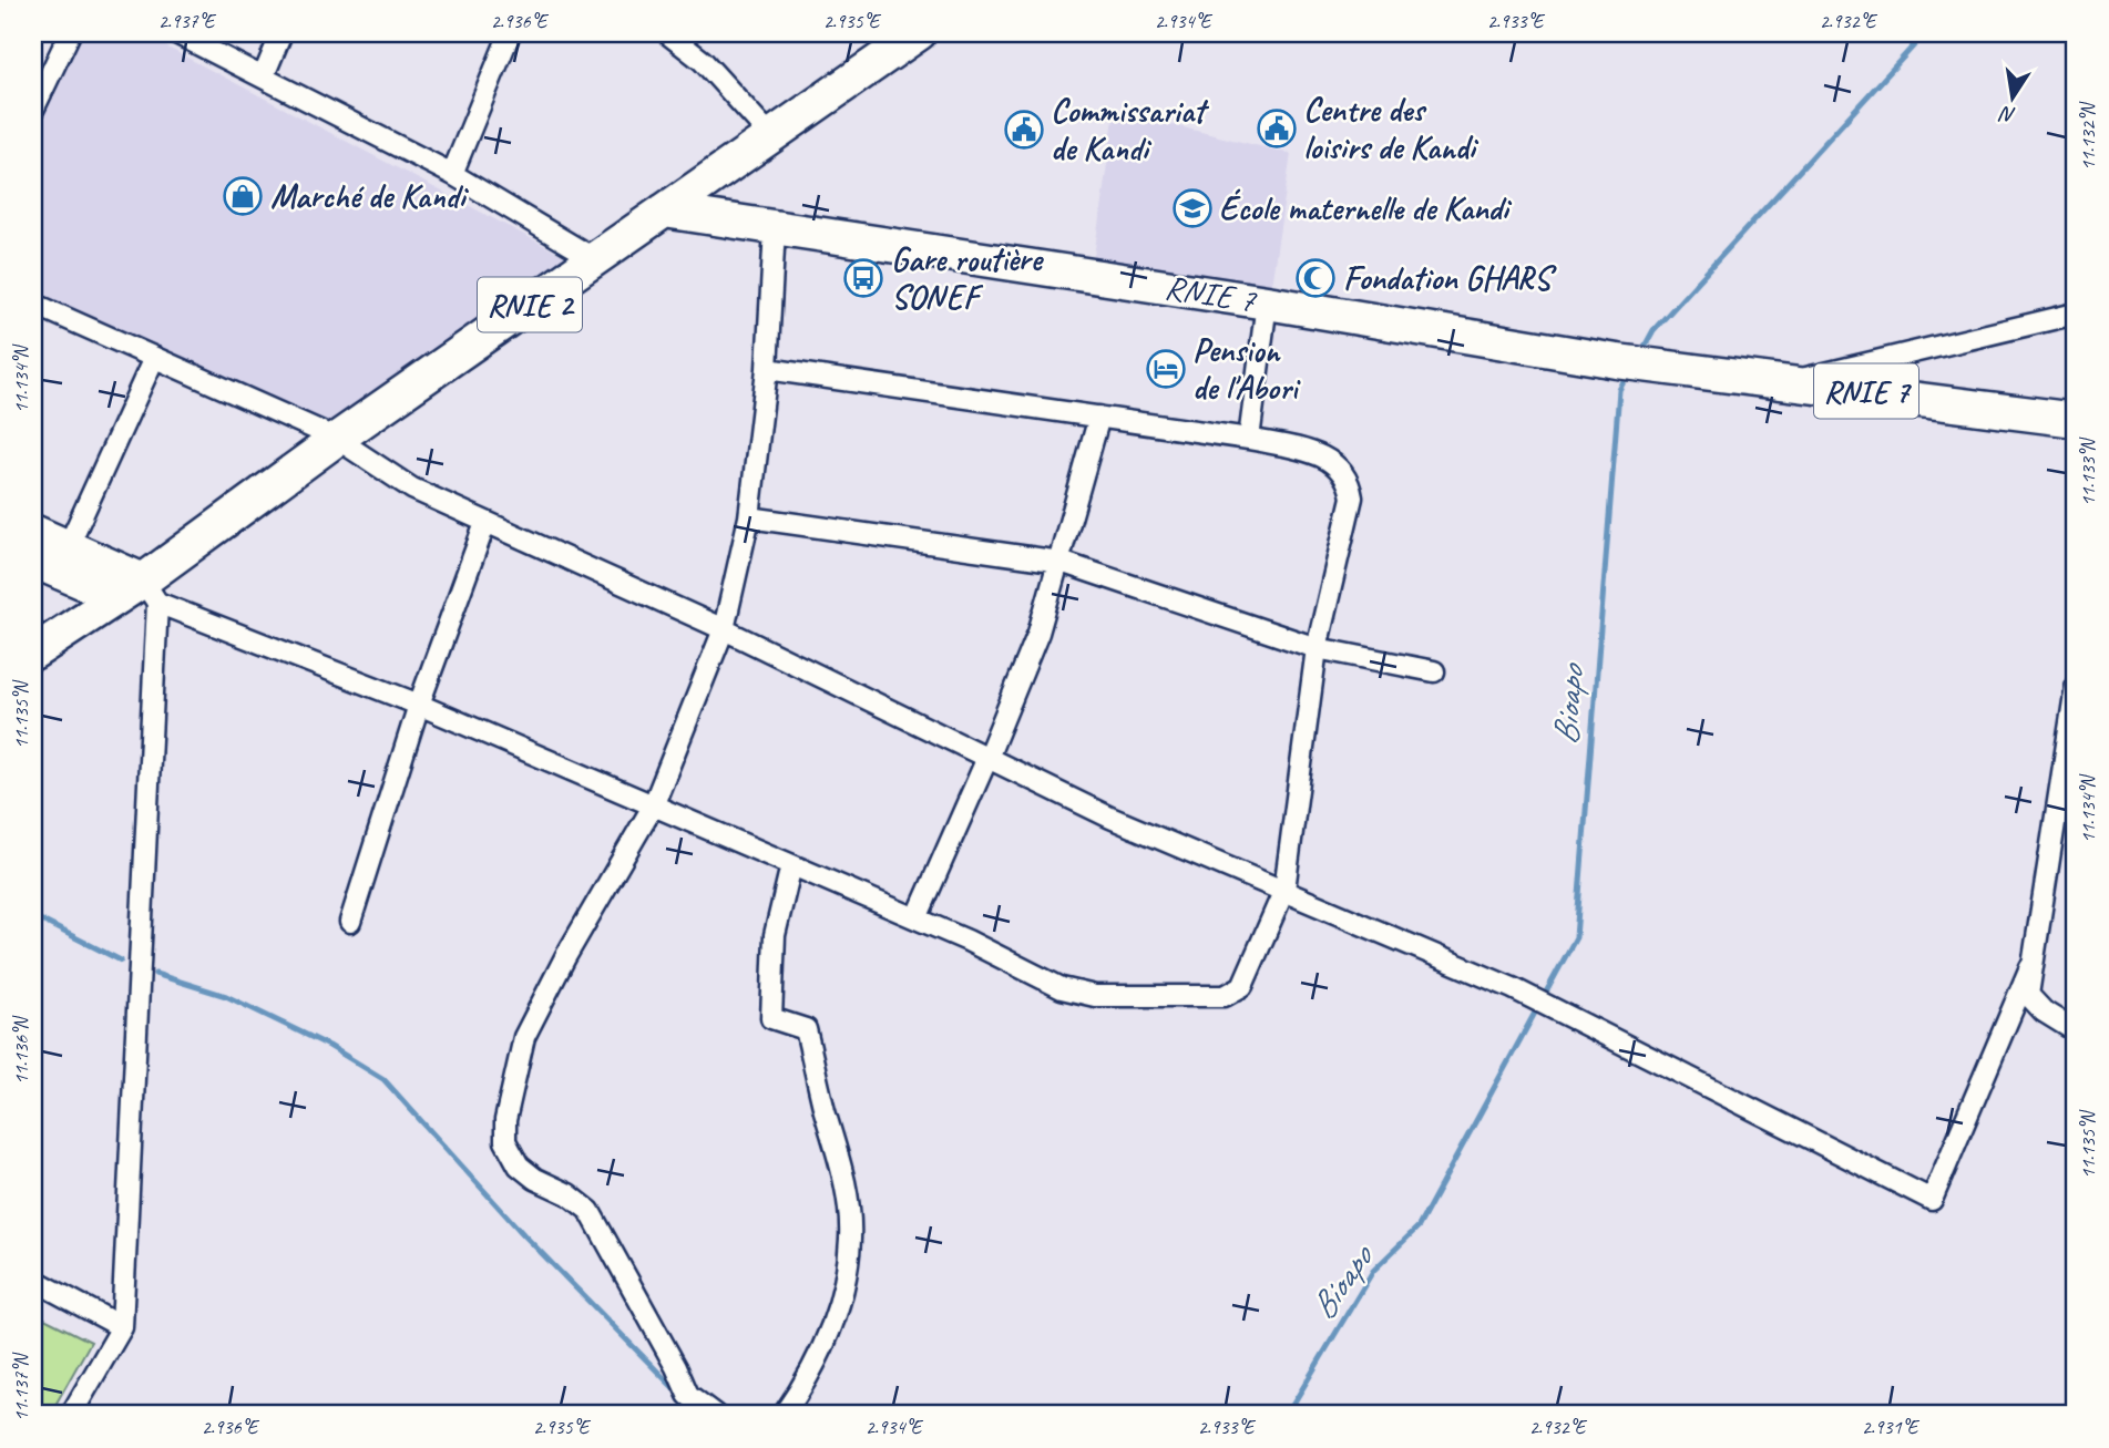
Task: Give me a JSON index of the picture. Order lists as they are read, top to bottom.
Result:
{
  "streets": {
    "main road": ["RNIE 7", "RNIE 2"]
  },
  "crossings": [
    ["RNIE 7", "RNIE 2"]
  ],
  "water": ["Bioapo"],
  "places": {
    "public building": ["Centre des loisirs de Kandi", "Commissariat de Kandi"],
    "shop": ["Marché de Kandi"],
    "school or university": ["École maternelle de Kandi"],
    "bus stop": ["Gare routière SONEF"],
    "mosque": ["Fondation GHARS"],
    "hotel": ["Pension de l'Abori"]
  },
  "north": "bottom",
  "coordinates": [
    "2.937°E",
    "2.936°E",
    "2.935°E",
    "2.934°E",
    "2.933°E",
    "2.932°E",
    "11.132°N",
    "11.134°N",
    "11.133°N",
    "11.135°N",
    "11.136°N",
    "11.137°N",
    "2.931°E"
  ]
}
